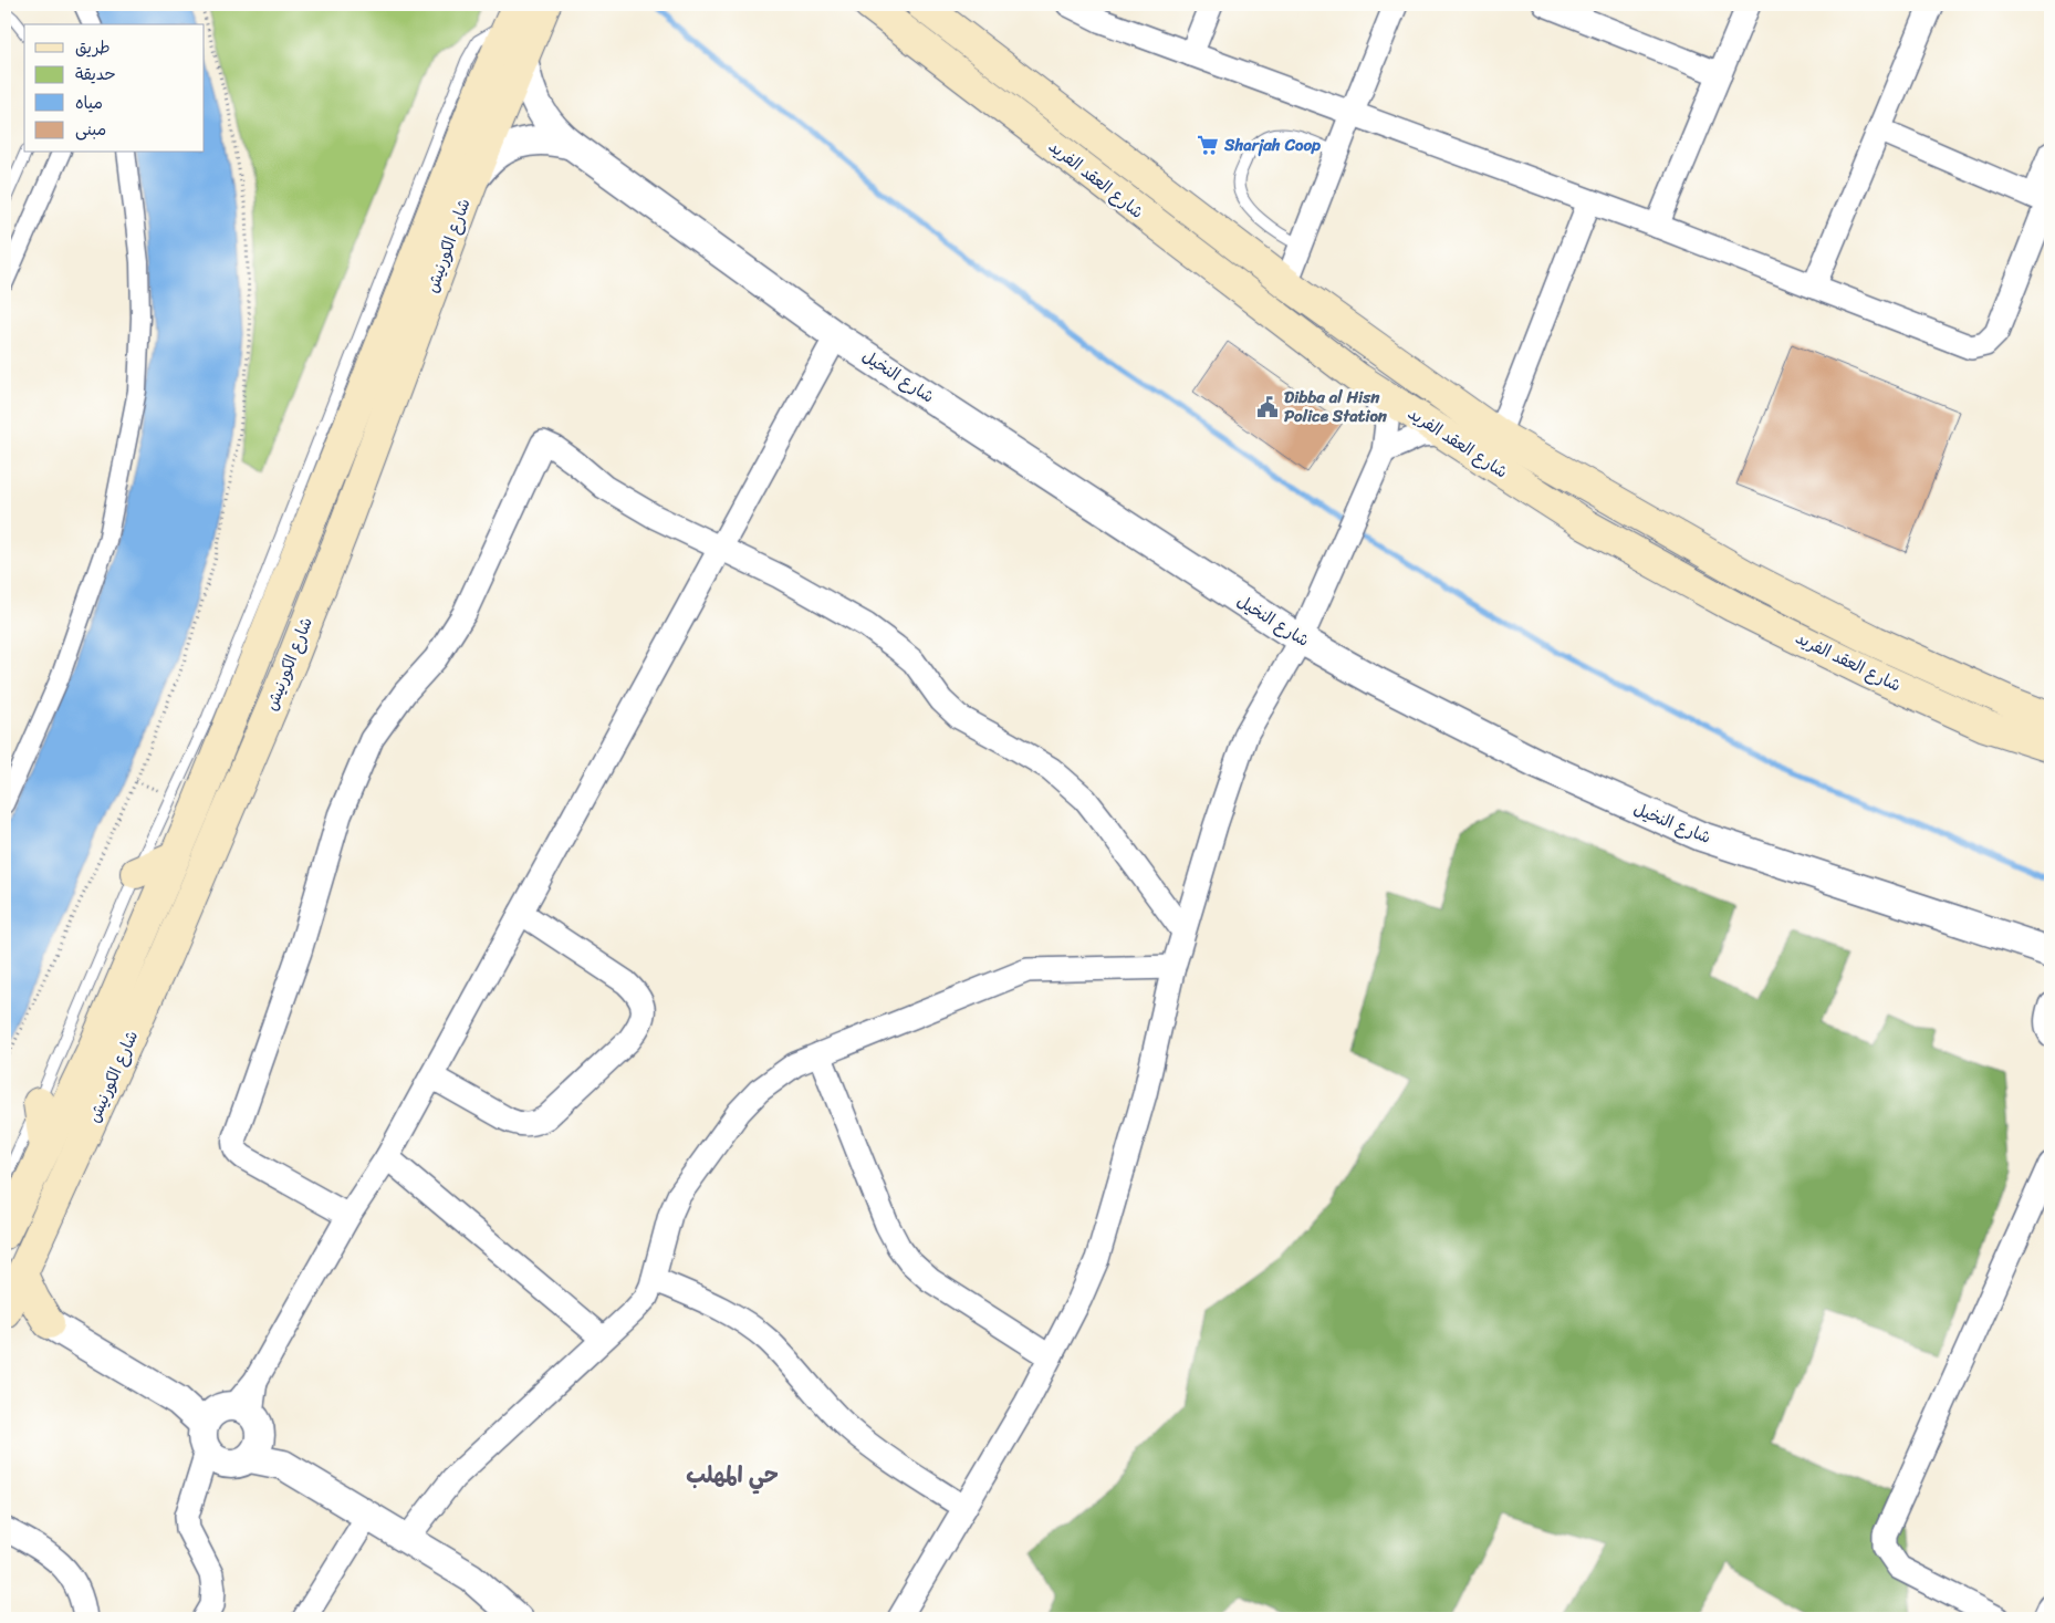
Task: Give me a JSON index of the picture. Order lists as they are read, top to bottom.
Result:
{
  "streets": {
    "main road": ["شارع العقد الفريد", "شارع الكورنيش"],
    "street": ["شارع النخيل"]
  },
  "crossings": [
    ["شارع الكورنيش", "شارع النخيل"]
  ],
  "districts": ["حي المهلب"],
  "places": {
    "supermarket": ["Sharjah Coop"],
    "public building": ["Dibba al Hisn Police Station"]
  },
  "legend": [
    "طريق",
    "حديقة",
    "مياه",
    "مبنى"
  ]
}
